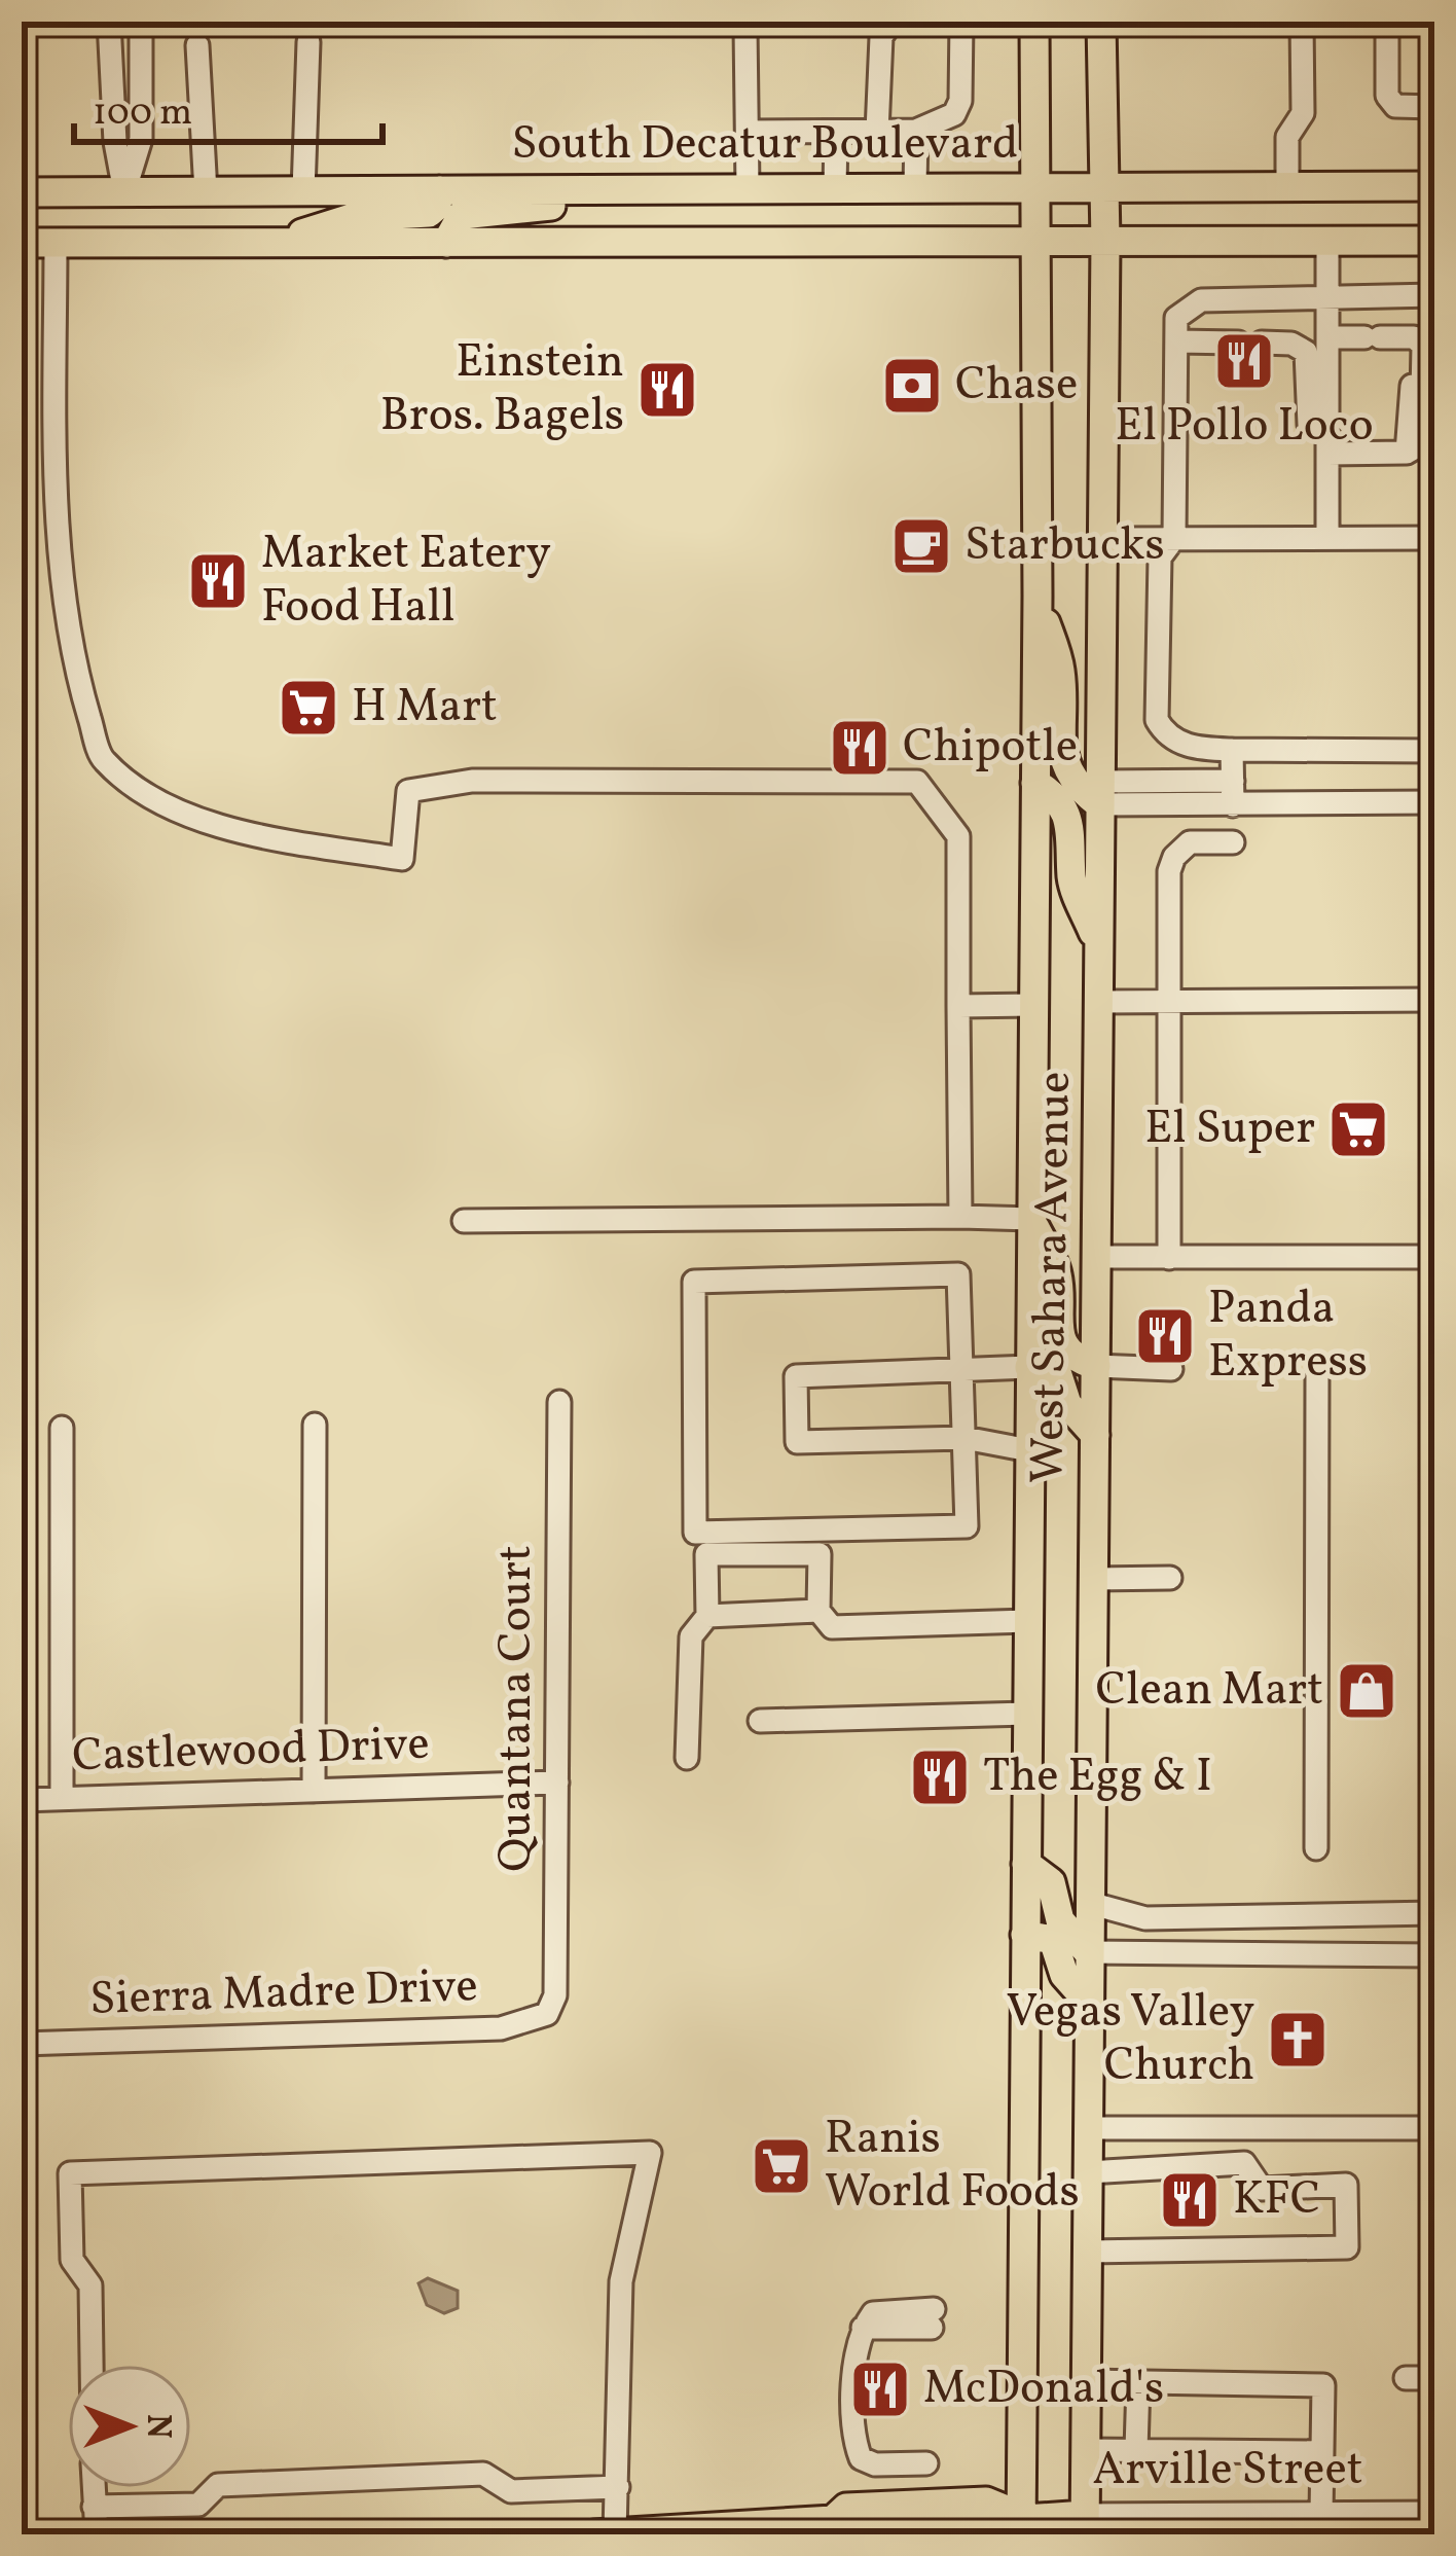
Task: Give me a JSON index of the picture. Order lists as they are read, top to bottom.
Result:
{
  "streets": {
    "main road": ["South Decatur Boulevard", "West Sahara Avenue", "Arville Street"],
    "street": ["Quantana Court", "Castlewood Drive", "Sierra Madre Drive"]
  },
  "crossings": [
    ["South Decatur Boulevard", "West Sahara Avenue"],
    ["West Sahara Avenue", "Arville Street"],
    ["Quantana Court", "Castlewood Drive"],
    ["Quantana Court", "Sierra Madre Drive"]
  ],
  "places": {
    "restaurant": [
      "El Pollo Loco",
      "Einstein Bros. Bagels",
      "Market Eatery Food Hall",
      "Chipotle",
      "Panda Express",
      "The Egg & I",
      "KFC",
      "McDonald's"
    ],
    "bank": ["Chase"],
    "cafe": ["Starbucks"],
    "supermarket": ["H Mart", "El Super", "Ranis World Foods"],
    "shop": ["Clean Mart"],
    "church": ["Vegas Valley Church"]
  },
  "scale_bar": "100 m",
  "north": "right"
}
